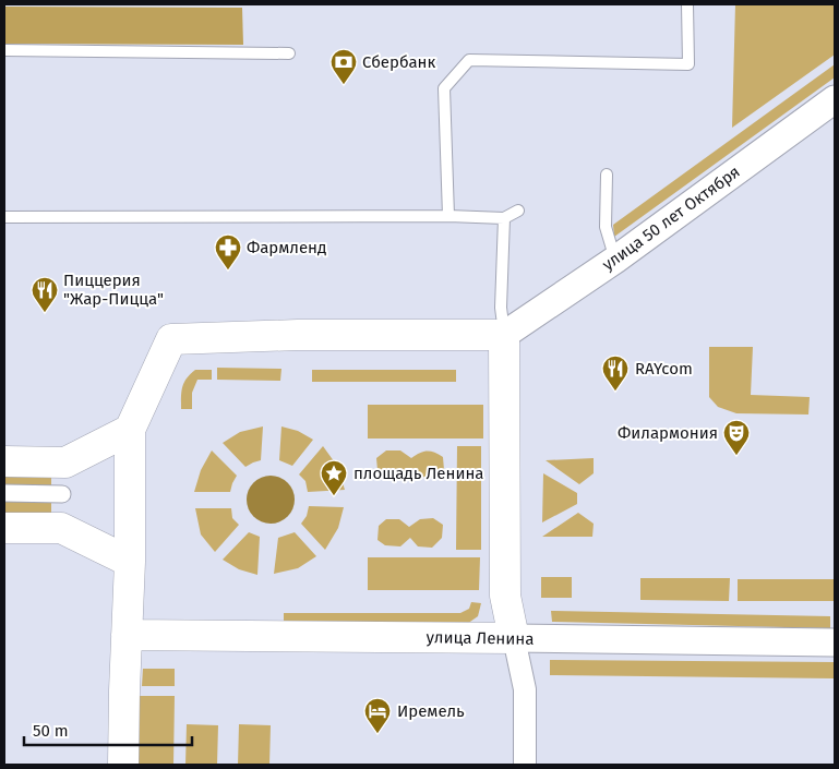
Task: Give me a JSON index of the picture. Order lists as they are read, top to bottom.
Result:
{
  "streets": {
    "main road": ["улица Ленина"],
    "street": ["улица 50 лет Октября"]
  },
  "places": {
    "bank": ["Сбербанк"],
    "pharmacy": ["Фармленд"],
    "restaurant": ["Пиццерия \"Жар-Пицца\"", "RAYcom"],
    "theatre": ["Филармония"],
    "place": ["площадь Ленина"],
    "hotel": ["Иремель"]
  },
  "scale_bar": "50 m"
}
